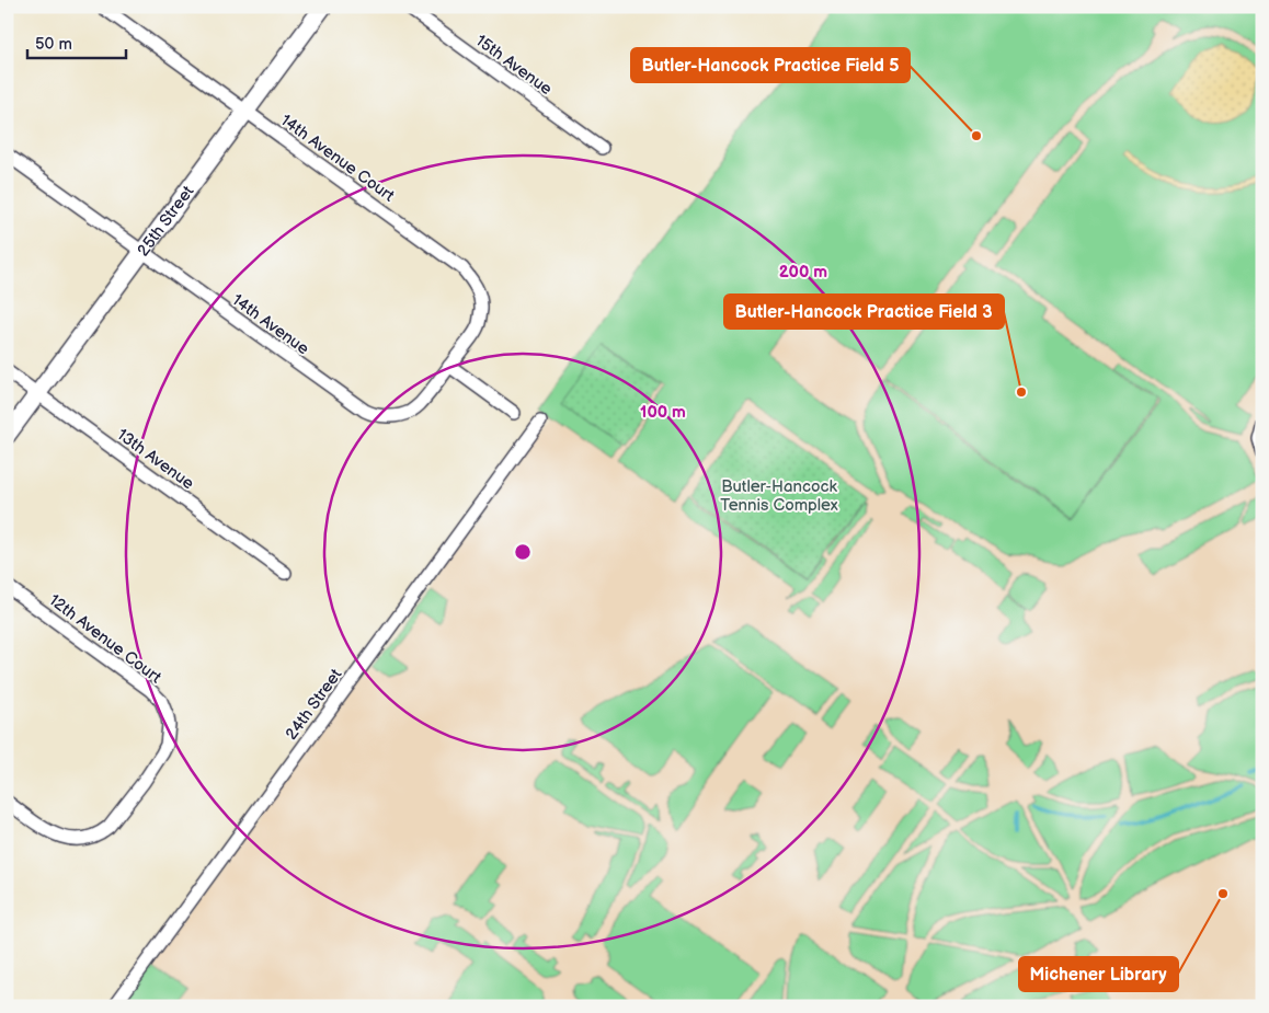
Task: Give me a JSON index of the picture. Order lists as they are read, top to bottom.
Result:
{
  "streets": {
    "street": [
      "15th Avenue",
      "14th Avenue Court",
      "25th Street",
      "14th Avenue",
      "13th Avenue",
      "12th Avenue Court",
      "24th Street"
    ]
  },
  "crossings": [
    ["14th Avenue Court", "25th Street"],
    ["14th Avenue Court", "14th Avenue"],
    ["25th Street", "14th Avenue"],
    ["25th Street", "13th Avenue"]
  ],
  "parks": ["Butler-Hancock Tennis Complex"],
  "places": ["Butler-Hancock Practice Field 5", "Butler-Hancock Practice Field 3", "Michener Library"],
  "scale_bar": "50 m",
  "rings": ["200 m", "100 m"]
}
